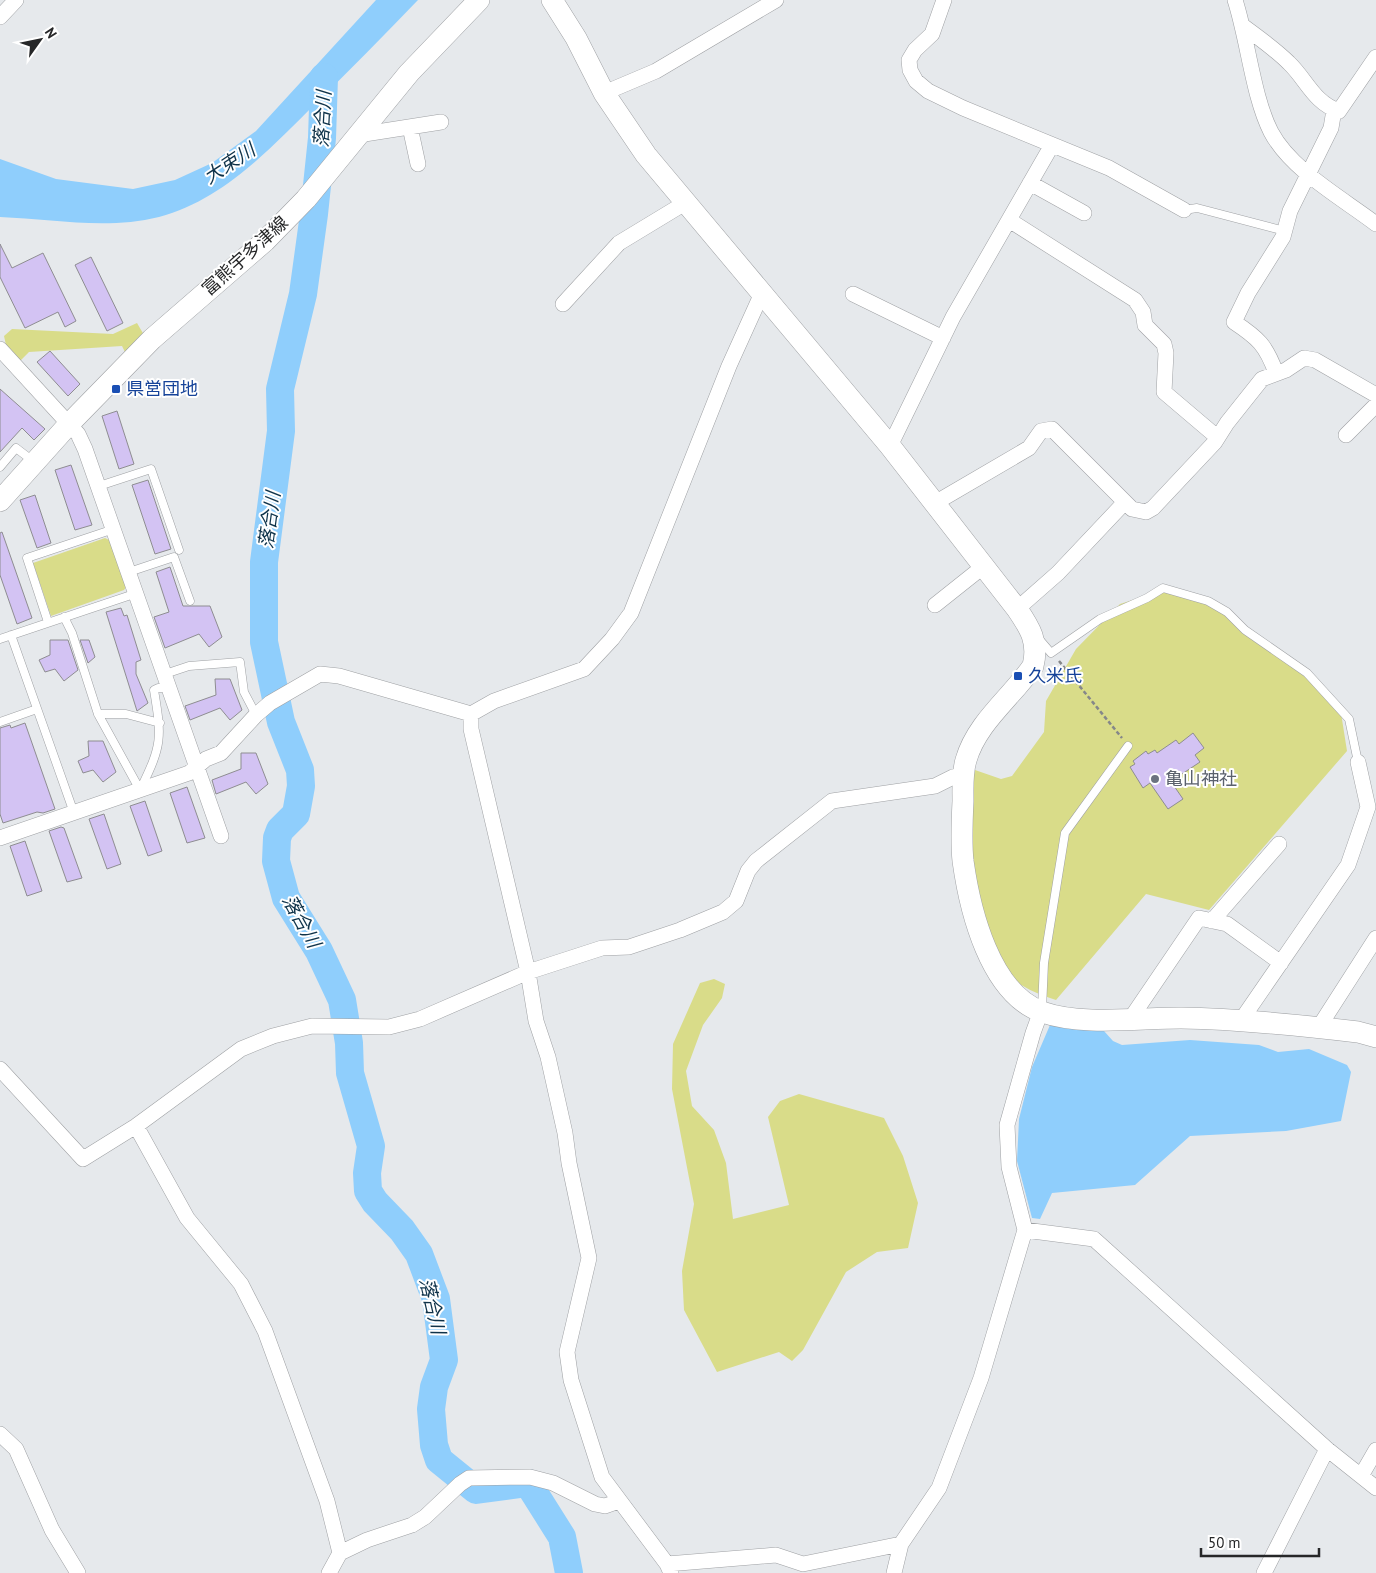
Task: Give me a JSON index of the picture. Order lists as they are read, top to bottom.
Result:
{
  "streets": {
    "street": ["富熊宇多津線"]
  },
  "water": ["落合川", "大束川"],
  "places": {
    "transit": ["県営団地", "久米氏"],
    "other": ["亀山神社"]
  },
  "scale_bar": "50 m",
  "north": "top right"
}
